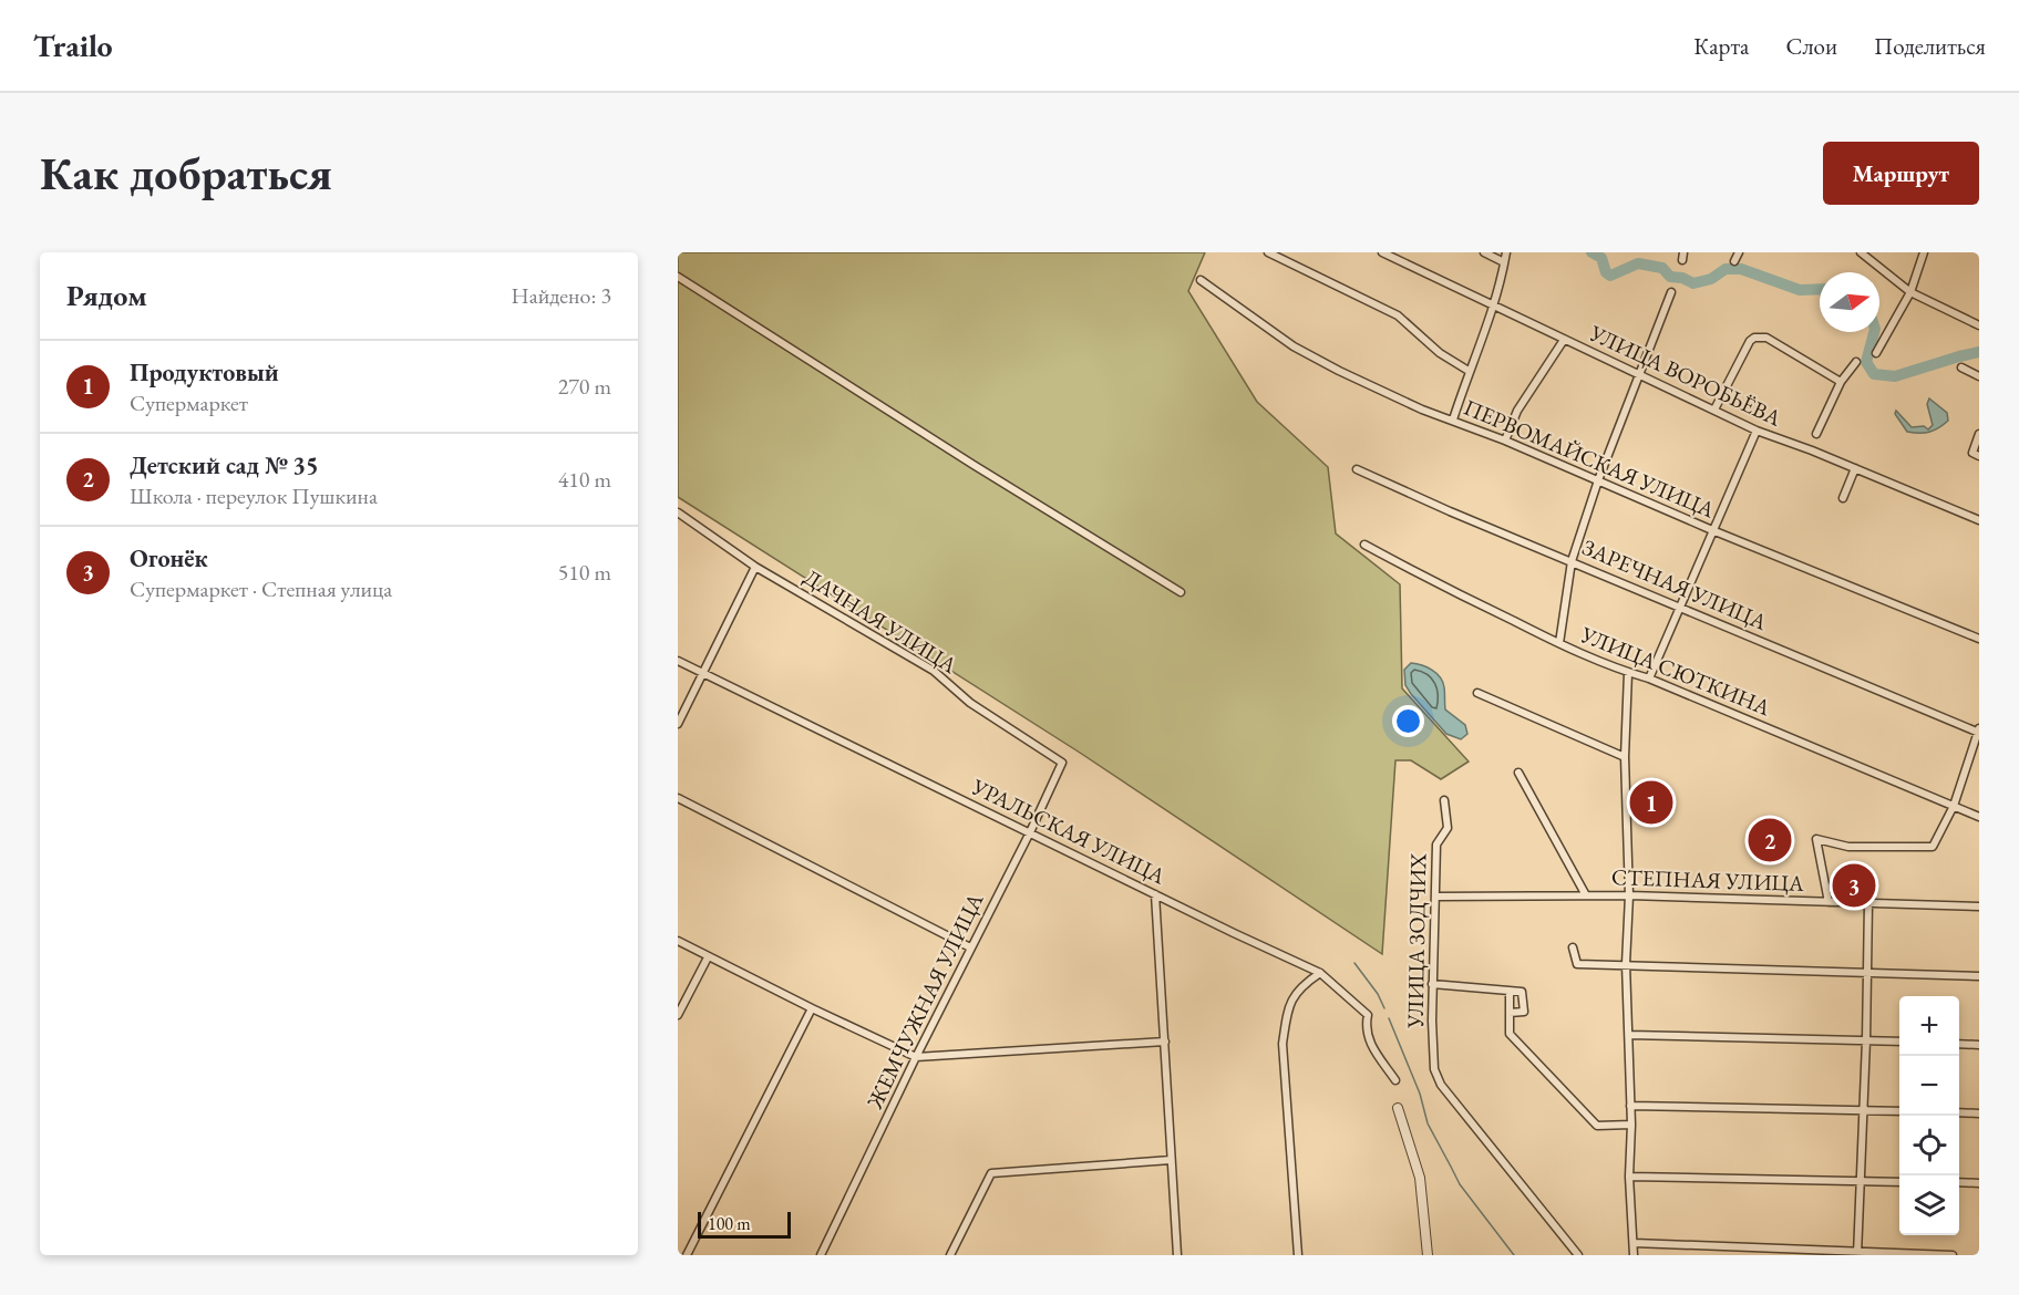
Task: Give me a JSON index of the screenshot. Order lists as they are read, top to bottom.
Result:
{
  "streets": {
    "street": [
      "УЛИЦА ВОРОБЬЁВА",
      "ПЕРВОМАЙСКАЯ УЛИЦА",
      "ЗАРЕЧНАЯ УЛИЦА",
      "ДАЧНАЯ УЛИЦА",
      "УЛИЦА СЮТКИНА",
      "УРАЛЬСКАЯ УЛИЦА",
      "СТЕПНАЯ УЛИЦА",
      "УЛИЦА ЗОДЧИХ",
      "ЖЕМЧУЖНАЯ УЛИЦА"
    ]
  },
  "crossings": [
    ["ДАЧНАЯ УЛИЦА", "ЖЕМЧУЖНАЯ УЛИЦА"],
    ["УРАЛЬСКАЯ УЛИЦА", "ЖЕМЧУЖНАЯ УЛИЦА"],
    ["СТЕПНАЯ УЛИЦА", "УЛИЦА ЗОДЧИХ"]
  ],
  "scale_bar": "100 m",
  "north": "right",
  "page": {
    "header": "Trailo",
    "nav": ["Карта", "Слои", "Поделиться"],
    "buttons": "Маршрут",
    "title": "Как добраться",
    "heading": ["Рядом", "Найдено: 3"],
    "list": [
      {
        "mark": "1",
        "name": "Продуктовый",
        "note": "Супермаркет",
        "value": "270 m"
      },
      {
        "mark": "2",
        "name": "Детский сад № 35",
        "note": "Школа · переулок Пушкина",
        "value": "410 m"
      },
      {
        "mark": "3",
        "name": "Огонёк",
        "note": "Супермаркет · Степная улица",
        "value": "510 m"
      }
    ],
    "pins": ["1", "2", "3"],
    "map_buttons": ["+", "−"],
    "scale": "100 m"
  }
}
